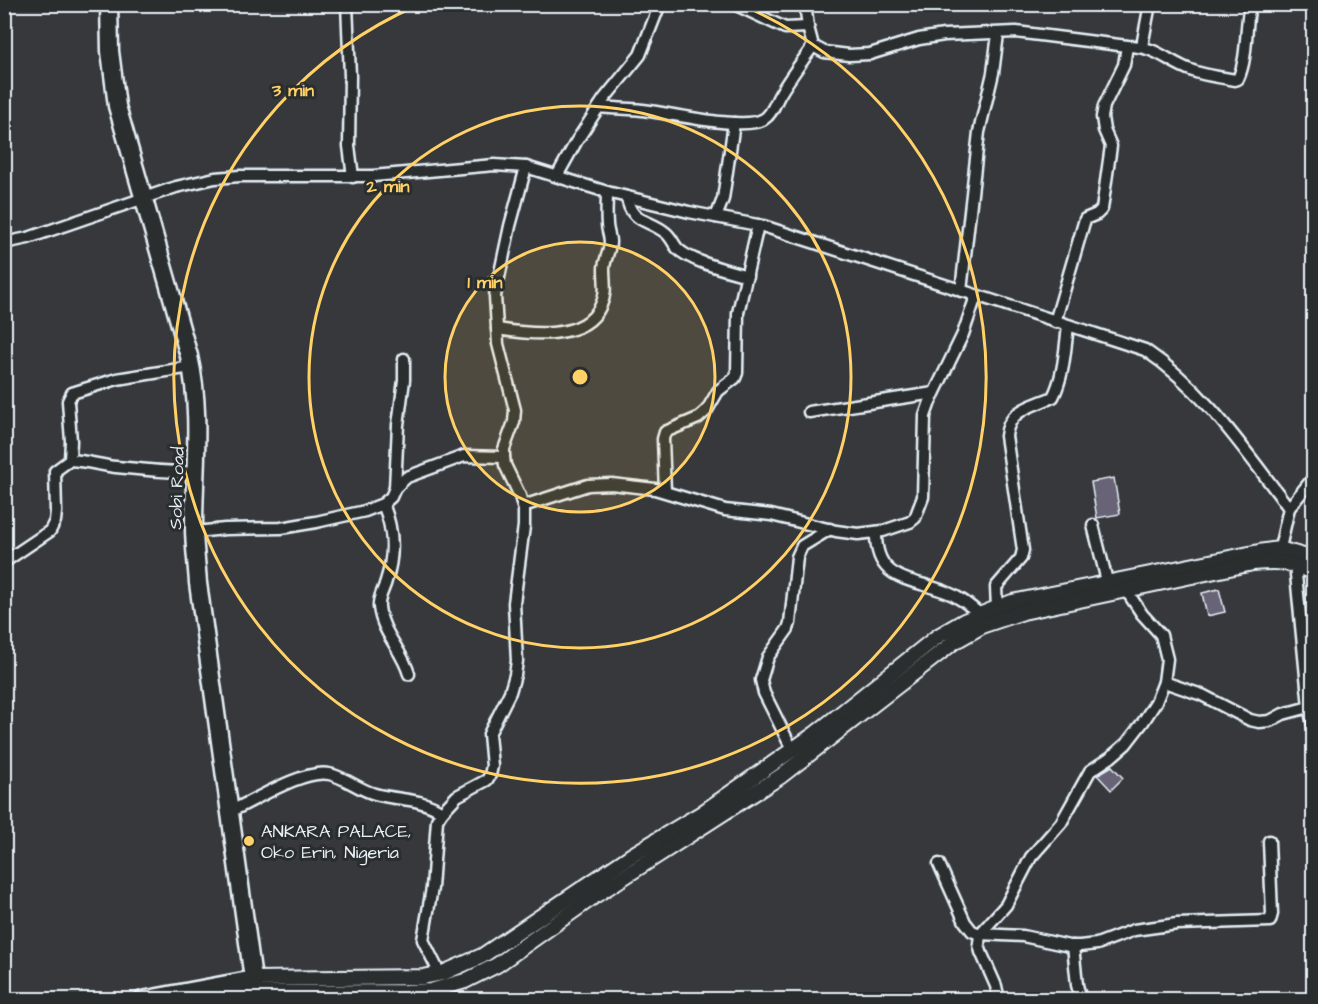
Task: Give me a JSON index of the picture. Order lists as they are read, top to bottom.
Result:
{
  "streets": {
    "highway": ["Sobi Road"]
  },
  "places": ["ANKARA PALACE, Oko Erin, Nigeria"],
  "rings": ["3 min", "2 min", "1 min"]
}
